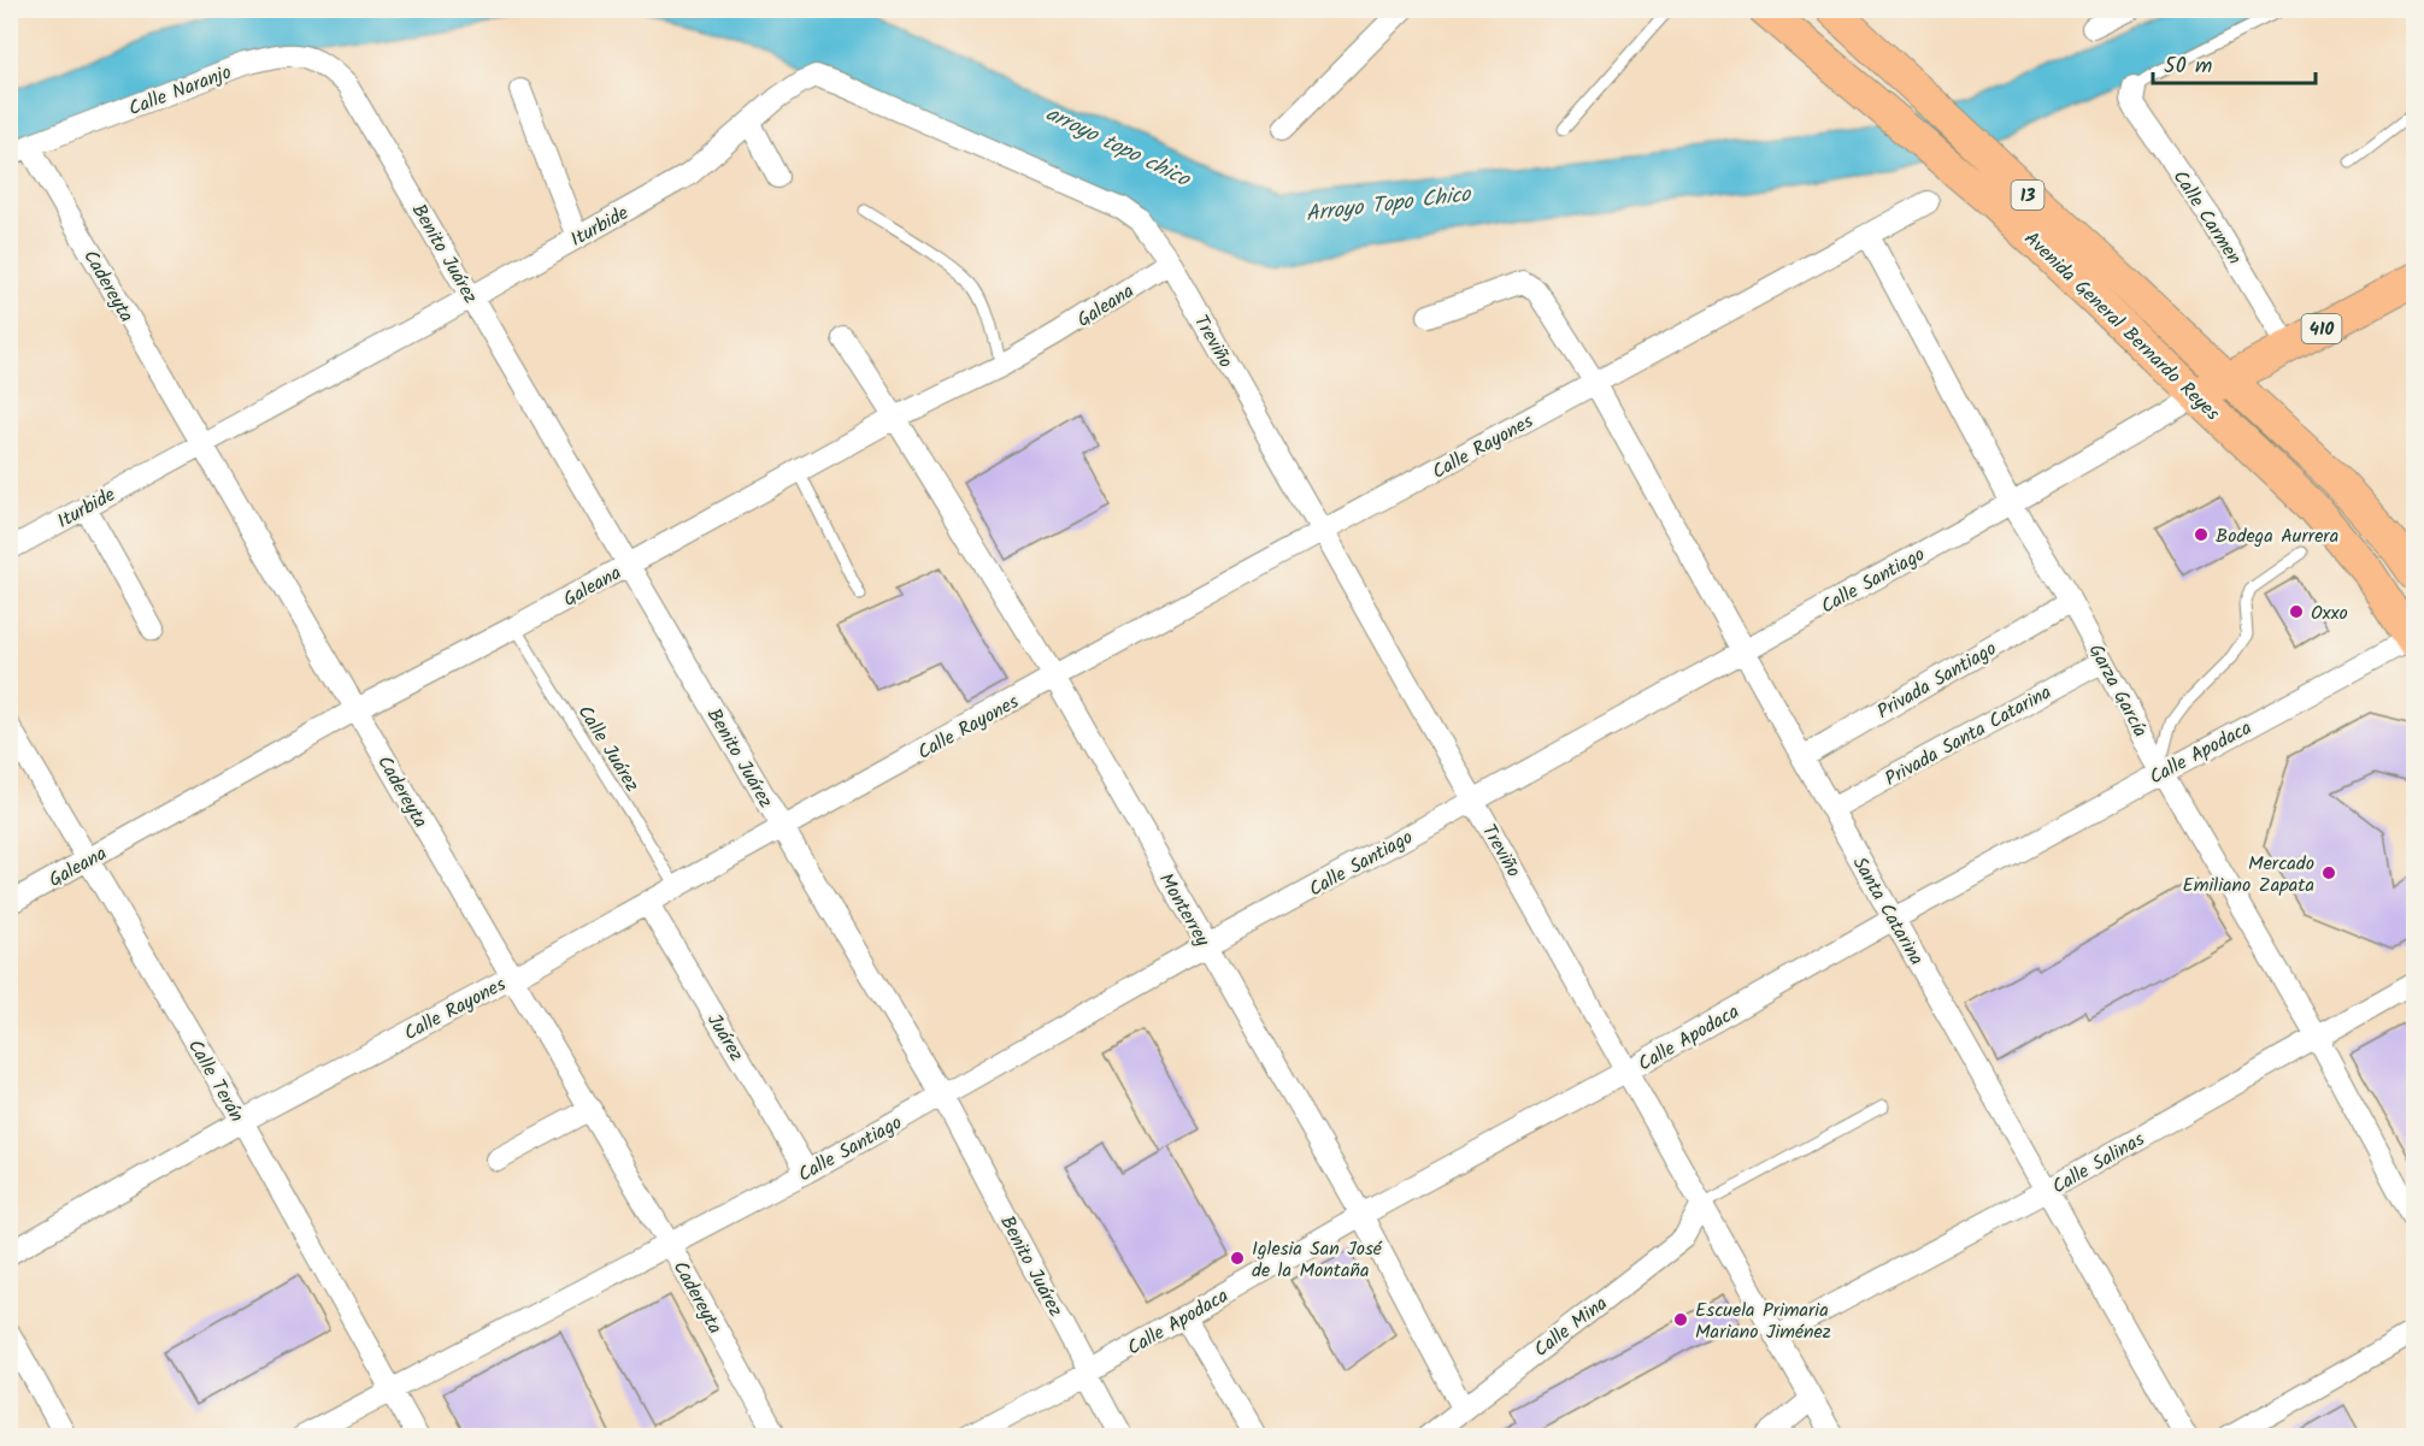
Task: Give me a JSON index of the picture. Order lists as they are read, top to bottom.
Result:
{
  "streets": {
    "main road": [
      "13",
      "Avenida General Bernardo Reyes",
      "410",
      "Calle Santiago"
    ],
    "street": [
      "Calle Naranjo",
      "Calle Carmen",
      "Iturbide",
      "Benito Juárez",
      "Cadereyta",
      "Galeana",
      "Treviño",
      "Calle Rayones",
      "Privada Santiago",
      "Garza García",
      "Privada Santa Catarina",
      "Calle Apodaca",
      "Monterrey",
      "Santa Catarina",
      "Juárez",
      "Calle Terán",
      "Calle Salinas",
      "Calle Mina"
    ],
    "lane": ["Calle Juárez"]
  },
  "crossings": [
    ["Calle Naranjo", "Benito Juárez"],
    ["Calle Naranjo", "Cadereyta"],
    ["Calle Carmen", "Calle Santiago"],
    ["Iturbide", "Benito Juárez"],
    ["Iturbide", "Cadereyta"],
    ["Iturbide", "Galeana"],
    ["Iturbide", "Treviño"],
    ["Benito Juárez", "Galeana"],
    ["Benito Juárez", "Calle Rayones"],
    ["Benito Juárez", "Calle Santiago"],
    ["Benito Juárez", "Calle Apodaca"],
    ["Cadereyta", "Galeana"],
    ["Cadereyta", "Calle Rayones"],
    ["Cadereyta", "Calle Santiago"],
    ["Galeana", "Treviño"],
    ["Galeana", "Calle Juárez"],
    ["Galeana", "Monterrey"],
    ["Galeana", "Calle Terán"],
    ["Avenida General Bernardo Reyes", "Calle Santiago"],
    ["Avenida General Bernardo Reyes", "Calle Apodaca"],
    ["Treviño", "Calle Rayones"],
    ["Treviño", "Calle Santiago"],
    ["Treviño", "Calle Apodaca"],
    ["Treviño", "Calle Salinas"],
    ["Treviño", "Calle Mina"],
    ["Calle Rayones", "Garza García"],
    ["Calle Rayones", "Calle Juárez"],
    ["Calle Rayones", "Monterrey"],
    ["Calle Rayones", "Santa Catarina"],
    ["Calle Rayones", "Juárez"],
    ["Calle Rayones", "Calle Terán"],
    ["Calle Santiago", "Garza García"],
    ["Calle Santiago", "Monterrey"],
    ["Calle Santiago", "Santa Catarina"],
    ["Calle Santiago", "Juárez"],
    ["Calle Santiago", "Calle Terán"],
    ["Privada Santiago", "Garza García"],
    ["Privada Santiago", "Santa Catarina"],
    ["Garza García", "Privada Santa Catarina"],
    ["Garza García", "Calle Apodaca"],
    ["Garza García", "Calle Salinas"],
    ["Privada Santa Catarina", "Santa Catarina"],
    ["Calle Apodaca", "Monterrey"],
    ["Calle Apodaca", "Santa Catarina"],
    ["Monterrey", "Calle Mina"],
    ["Santa Catarina", "Calle Salinas"]
  ],
  "water": ["arroyo topo chico", "Arroyo Topo Chico"],
  "places": [
    "Bodega Aurrera",
    "Oxxo",
    "Mercado Emiliano Zapata",
    "Iglesia San José de la Montaña",
    "Escuela Primaria Mariano Jiménez"
  ],
  "scale_bar": "50 m"
}
